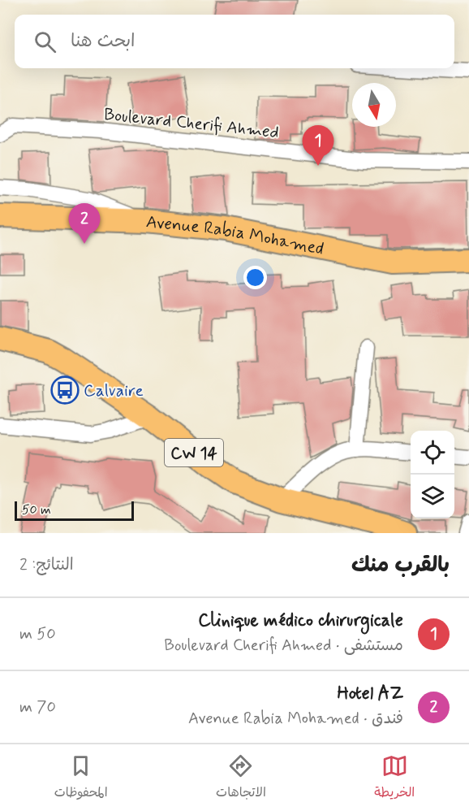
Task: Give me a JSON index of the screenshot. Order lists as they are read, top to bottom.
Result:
{
  "streets": {
    "main road": ["Avenue Rabia Mohamed", "CW 14"],
    "street": ["Boulevard Cherifi Ahmed"]
  },
  "places": {
    "bus stop": ["Calvaire"]
  },
  "scale_bar": "50 m",
  "north": "bottom",
  "page": {
    "search": "ابحث هنا",
    "pins": ["1", "2"],
    "scale": "50 m",
    "heading": ["بالقرب منك", "النتائج: 2"],
    "list": [
      {
        "mark": "1",
        "name": "Clinique médico chirurgicale",
        "note": "مستشفى · Boulevard Cherifi Ahmed",
        "value": "50 m"
      },
      {
        "mark": "2",
        "name": "Hotel AZ",
        "note": "فندق · Avenue Rabia Mohamed",
        "value": "70 m"
      }
    ],
    "nav": ["الخريطة", "الاتجاهات", "المحفوظات"]
  }
}
